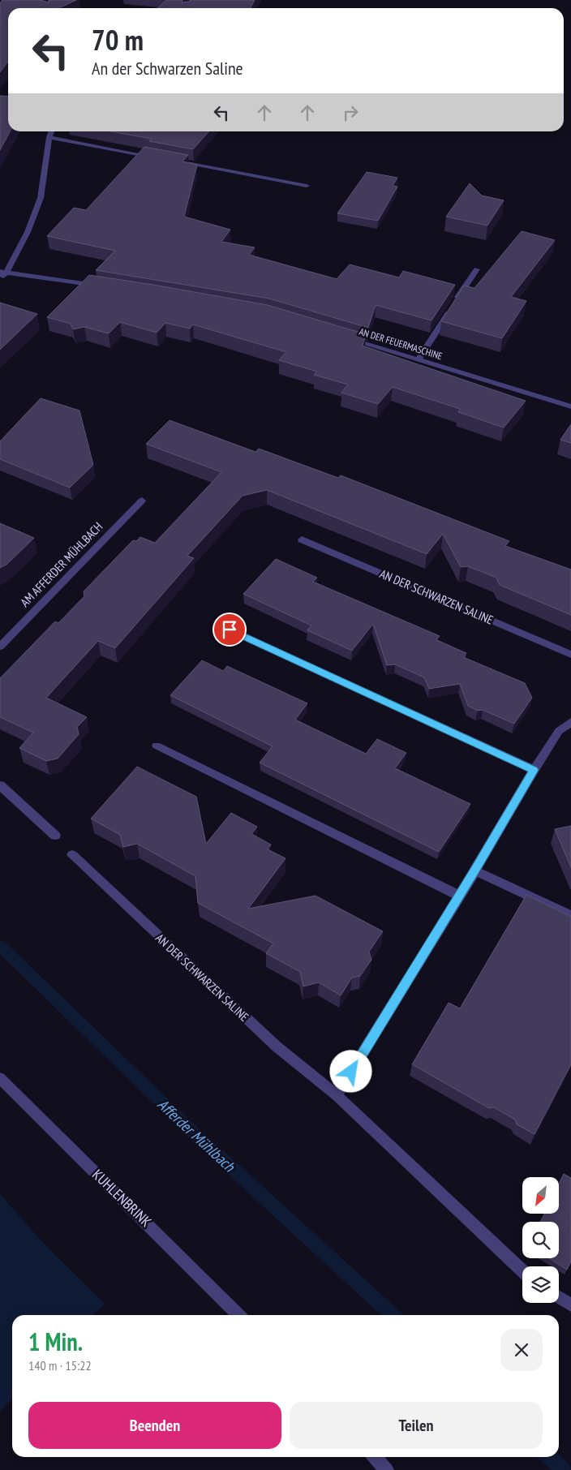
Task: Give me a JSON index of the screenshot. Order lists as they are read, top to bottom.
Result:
{
  "streets": {
    "street": [
      "AN DER FEUERMASCHINE",
      "AM AFFERDER MÜHLBACH",
      "AN DER SCHWARZEN SALINE",
      "KUHLENBRINK"
    ]
  },
  "water": ["Afferder Mühlbach"],
  "north": "bottom left",
  "page": {
    "turn": ["70 m", "An der Schwarzen Saline"],
    "heading": ["1 Min.", "140 m · 15:22"],
    "buttons": ["Beenden", "Teilen"]
  }
}
